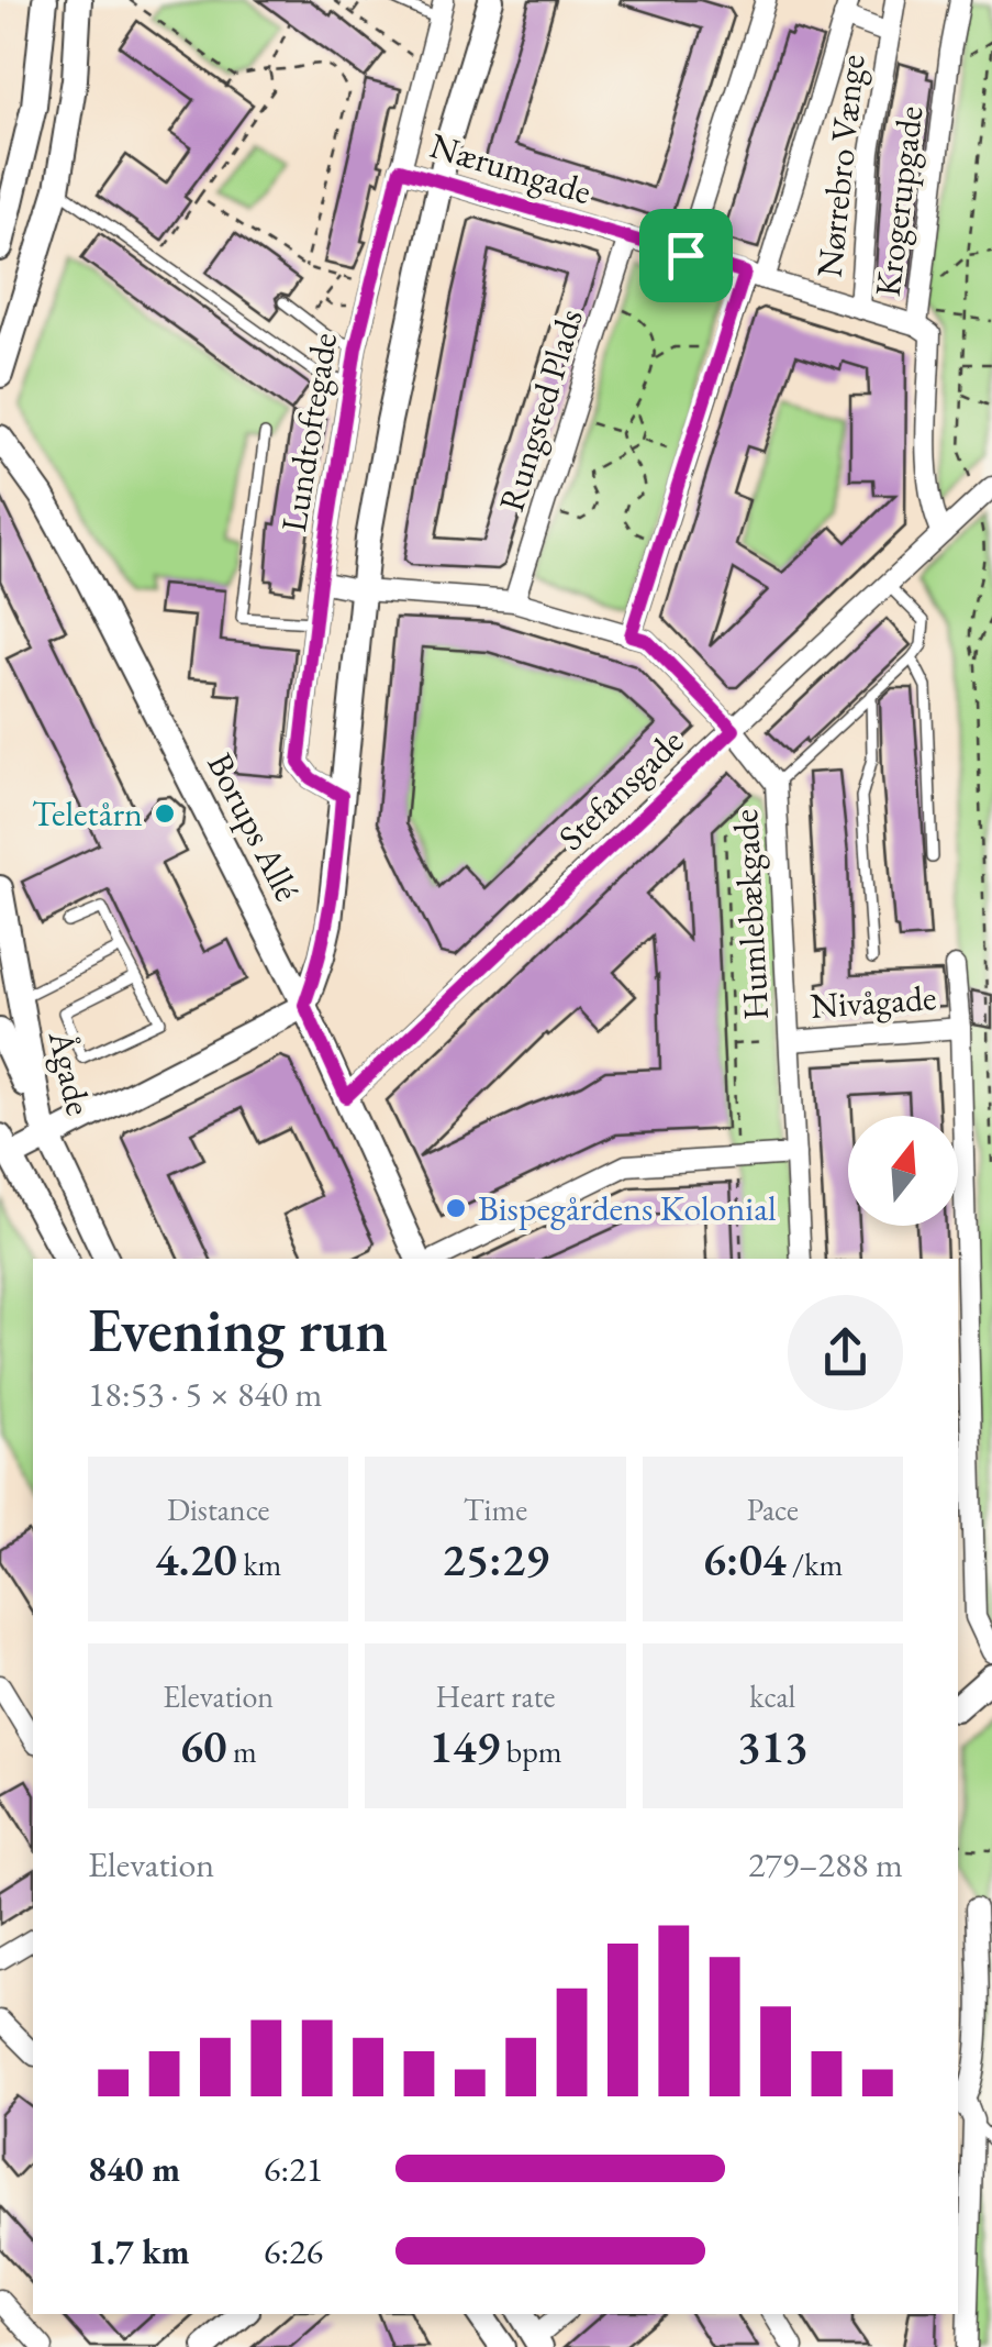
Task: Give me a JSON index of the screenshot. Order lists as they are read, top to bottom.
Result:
{
  "streets": {
    "street": [
      "Nørrebro Vænge",
      "Nærumgade",
      "Krogerupgade",
      "Rungsted Plads",
      "Lundtoftegade",
      "Stefansgade",
      "Borups Allé",
      "Humlebækgade",
      "Nivågade",
      "Ågade"
    ]
  },
  "crossings": [
    ["Nørrebro Vænge", "Nærumgade"],
    ["Nærumgade", "Krogerupgade"],
    ["Nærumgade", "Rungsted Plads"],
    ["Nærumgade", "Lundtoftegade"],
    ["Krogerupgade", "Stefansgade"],
    ["Rungsted Plads", "Humlebækgade"],
    ["Lundtoftegade", "Humlebækgade"],
    ["Stefansgade", "Borups Allé"],
    ["Stefansgade", "Humlebækgade"],
    ["Humlebækgade", "Nivågade"]
  ],
  "places": ["Teletårn", "Bispegårdens Kolonial"],
  "north": "top",
  "page": {
    "heading": ["Evening run", "18:53 · 5 × 840 m"],
    "stats": [
      ["Distance", "4.20 km"],
      ["Time", "25:29"],
      ["Pace", "6:04 /km"],
      ["Elevation", "60 m"],
      ["Heart rate", "149 bpm"],
      ["kcal", "313"]
    ],
    "chart": ["Elevation", "279–288 m"],
    "list": [
      {
        "name": "840 m",
        "note": "6:21"
      },
      {
        "name": "1.7 km",
        "note": "6:26"
      }
    ]
  }
}
